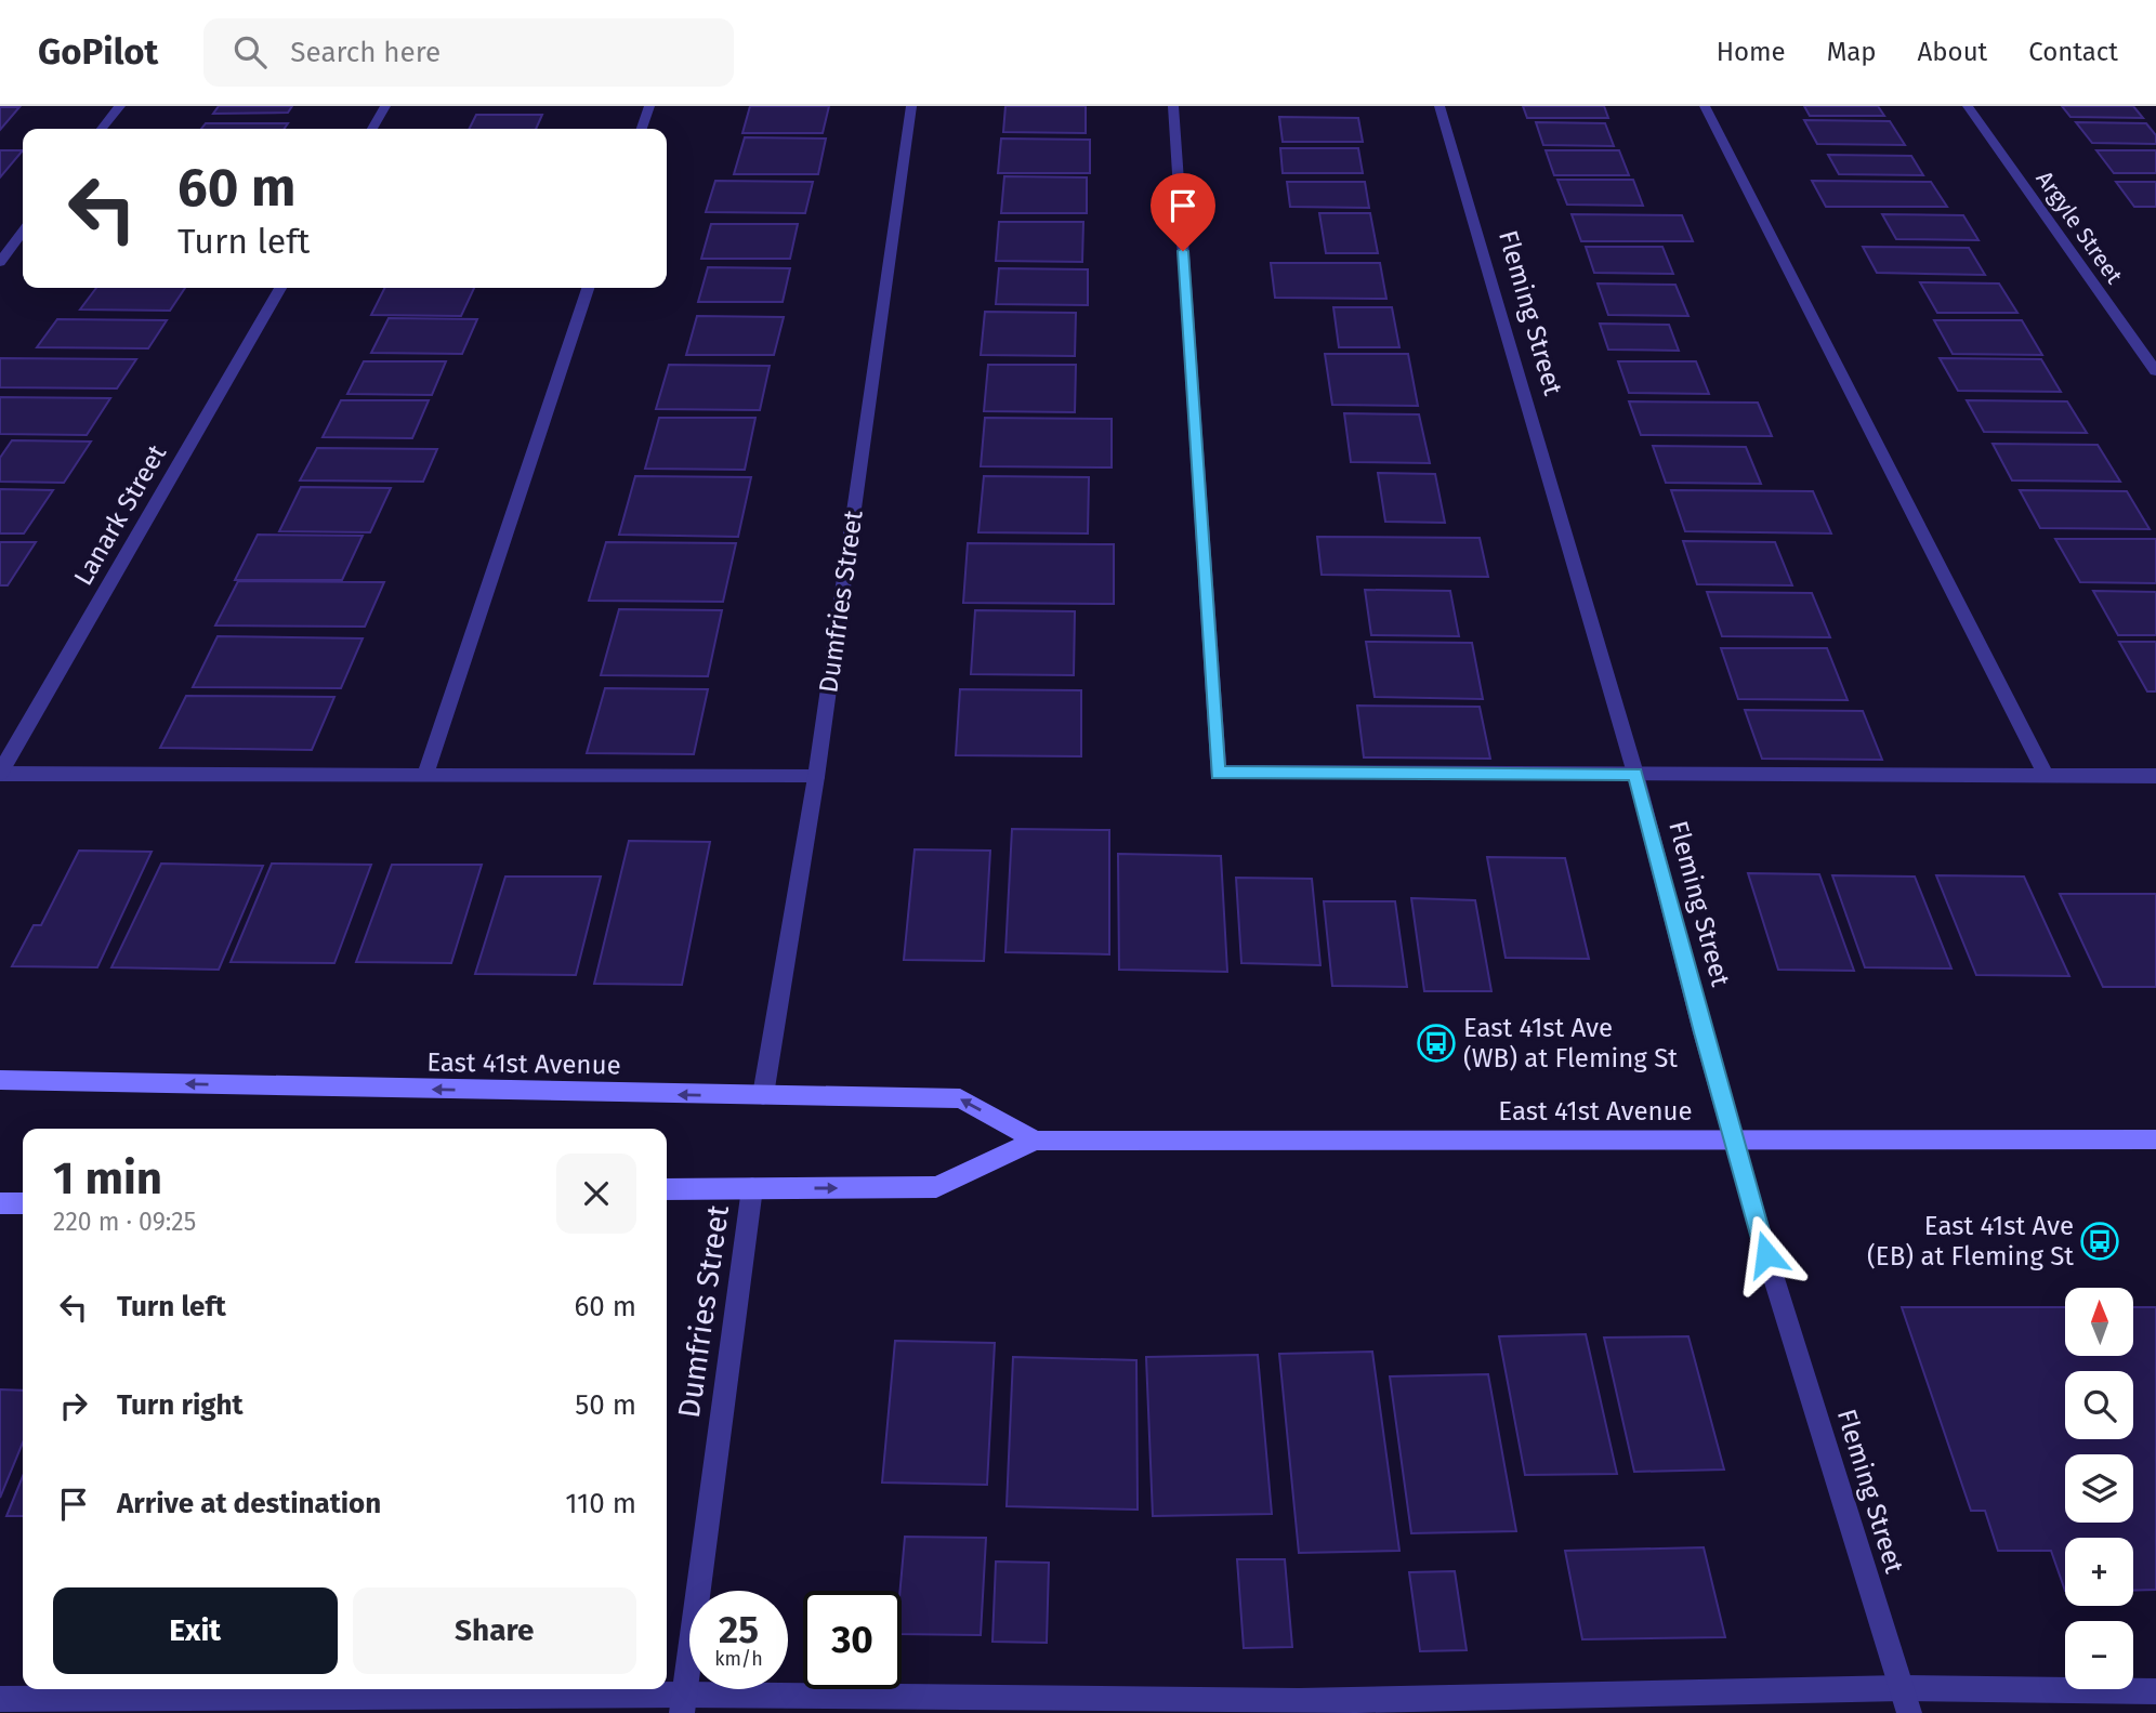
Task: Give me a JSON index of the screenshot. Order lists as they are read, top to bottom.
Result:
{
  "streets": {
    "main road": ["East 41st Avenue"],
    "street": [
      "Argyle Street",
      "Fleming Street",
      "Lanark Street",
      "Dumfries Street"
    ]
  },
  "crossings": [
    ["Fleming Street", "East 41st Avenue"],
    ["Dumfries Street", "East 41st Avenue"]
  ],
  "places": {
    "bus stop": ["East 41st Ave (WB) at Fleming St", "East 41st Ave (EB) at Fleming St"]
  },
  "north": "top",
  "page": {
    "header": "GoPilot",
    "search": "Search here",
    "nav": [
      "Home",
      "Map",
      "About",
      "Contact"
    ],
    "turn": ["60 m", "Turn left"],
    "heading": ["1 min", "220 m · 09:25"],
    "list": [
      {
        "name": "Turn left",
        "value": "60 m"
      },
      {
        "name": "Turn right",
        "value": "50 m"
      },
      {
        "name": "Arrive at destination",
        "value": "110 m"
      }
    ],
    "map_buttons": ["+", "−"],
    "buttons": ["Exit", "Share"],
    "speed": "25 km/h",
    "limit": "30"
  }
}
